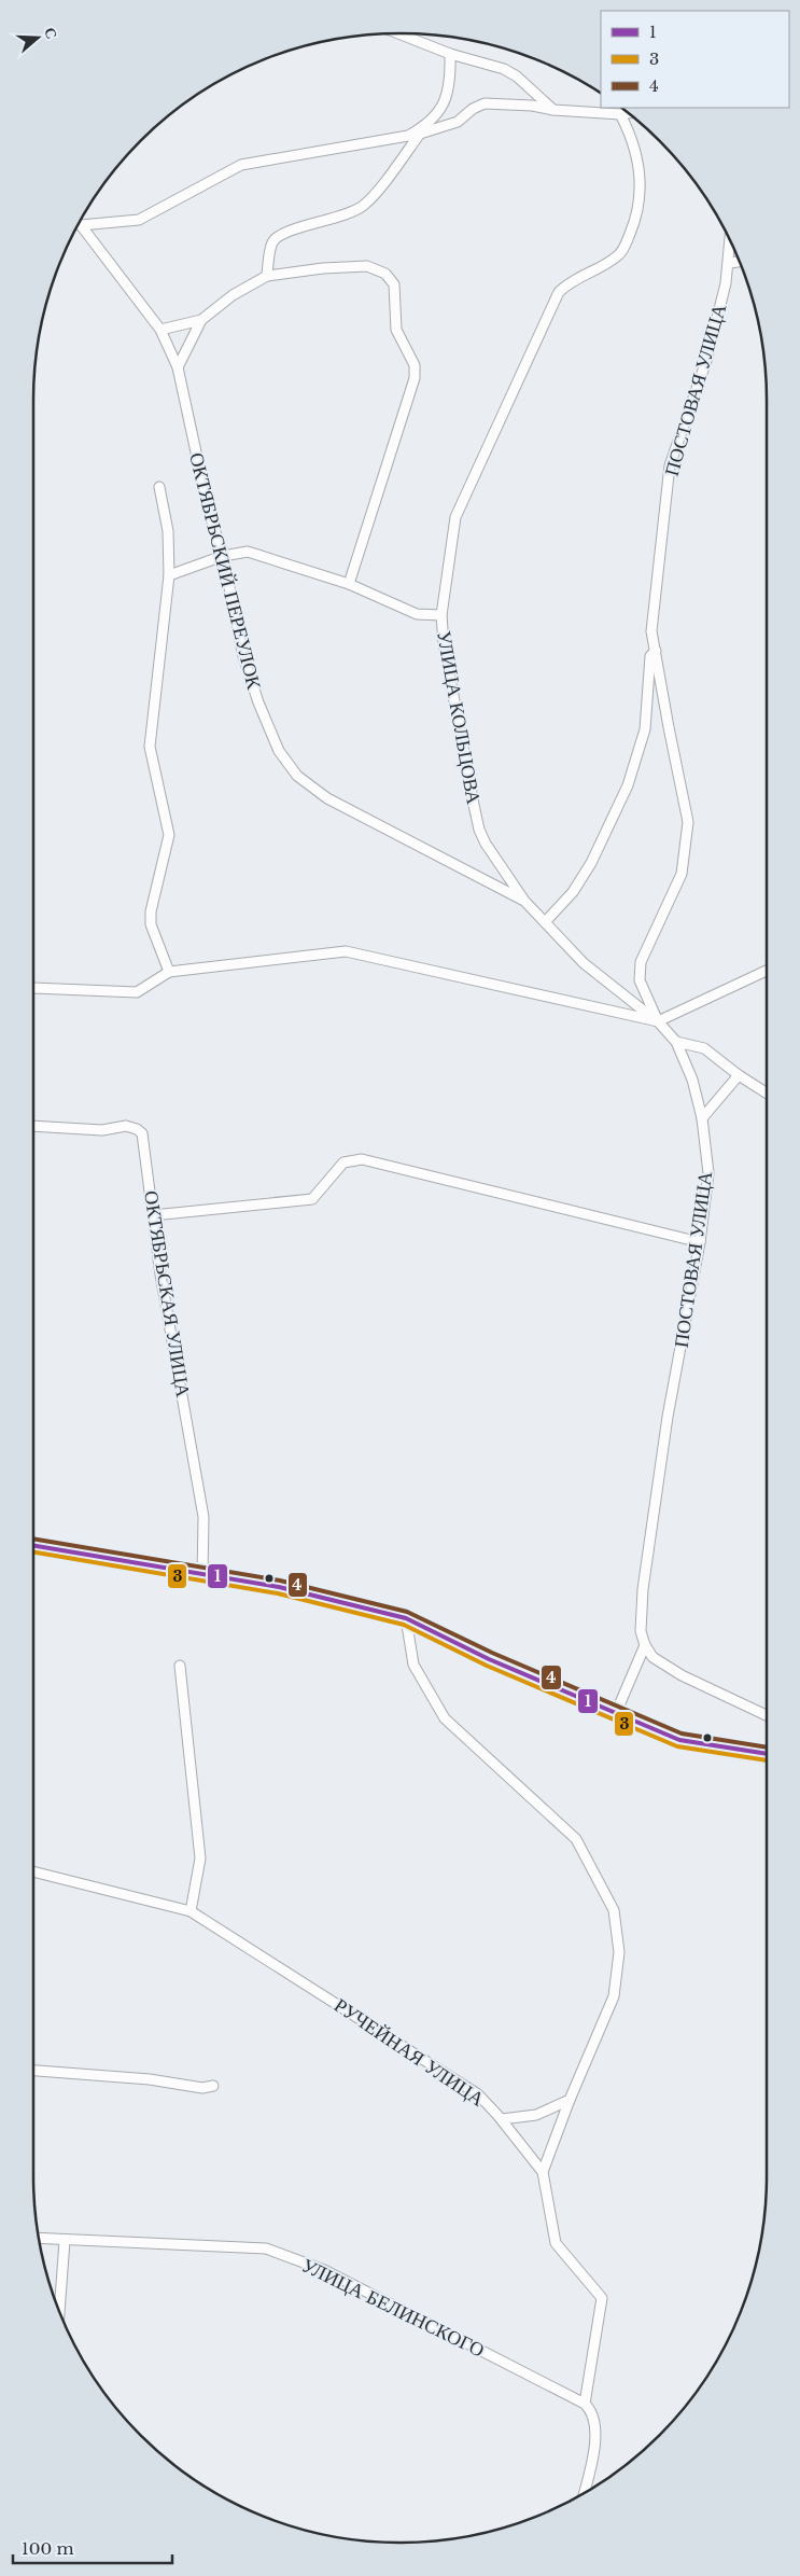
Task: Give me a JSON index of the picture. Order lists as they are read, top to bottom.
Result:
{
  "streets": {
    "street": [
      "ПОСТОВАЯ УЛИЦА",
      "ОКТЯБРЬСКИЙ ПЕРЕУЛОК",
      "УЛИЦА КОЛЬЦОВА",
      "ОКТЯБРЬСКАЯ УЛИЦА",
      "РУЧЕЙНАЯ УЛИЦА",
      "УЛИЦА БЕЛИНСКОГО"
    ]
  },
  "crossings": [
    ["ПОСТОВАЯ УЛИЦА", "УЛИЦА КОЛЬЦОВА"],
    ["ОКТЯБРЬСКИЙ ПЕРЕУЛОК", "УЛИЦА КОЛЬЦОВА"],
    ["РУЧЕЙНАЯ УЛИЦА", "УЛИЦА БЕЛИНСКОГО"]
  ],
  "lines": ["transit line 4", "transit line 1", "transit line 3"],
  "legend": ["1", "3", "4"],
  "scale_bar": "100 m",
  "north": "right"
}
